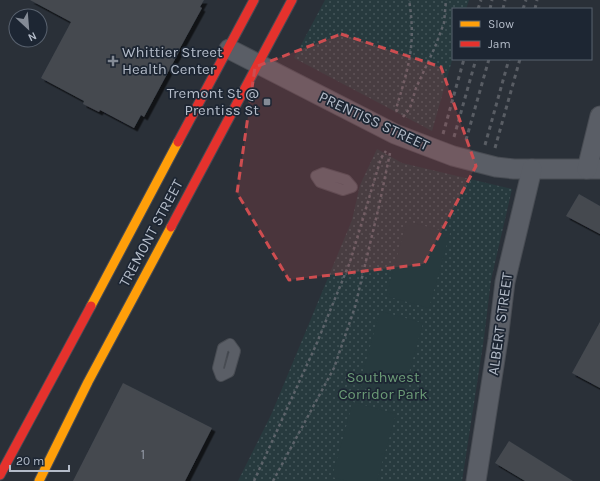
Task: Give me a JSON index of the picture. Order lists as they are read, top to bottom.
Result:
{
  "streets": {
    "main road": ["TREMONT STREET"],
    "street": ["PRENTISS STREET", "ALBERT STREET"]
  },
  "crossings": [
    ["PRENTISS STREET", "TREMONT STREET"],
    ["PRENTISS STREET", "ALBERT STREET"]
  ],
  "parks": ["Southwest Corridor Park"],
  "places": {
    "health": ["Whittier Street Health Center"],
    "transit": ["Tremont St @ Prentiss St"]
  },
  "house_numbers": ["1"],
  "legend": ["Slow", "Jam"],
  "scale_bar": "20 m",
  "north": "bottom right"
}
